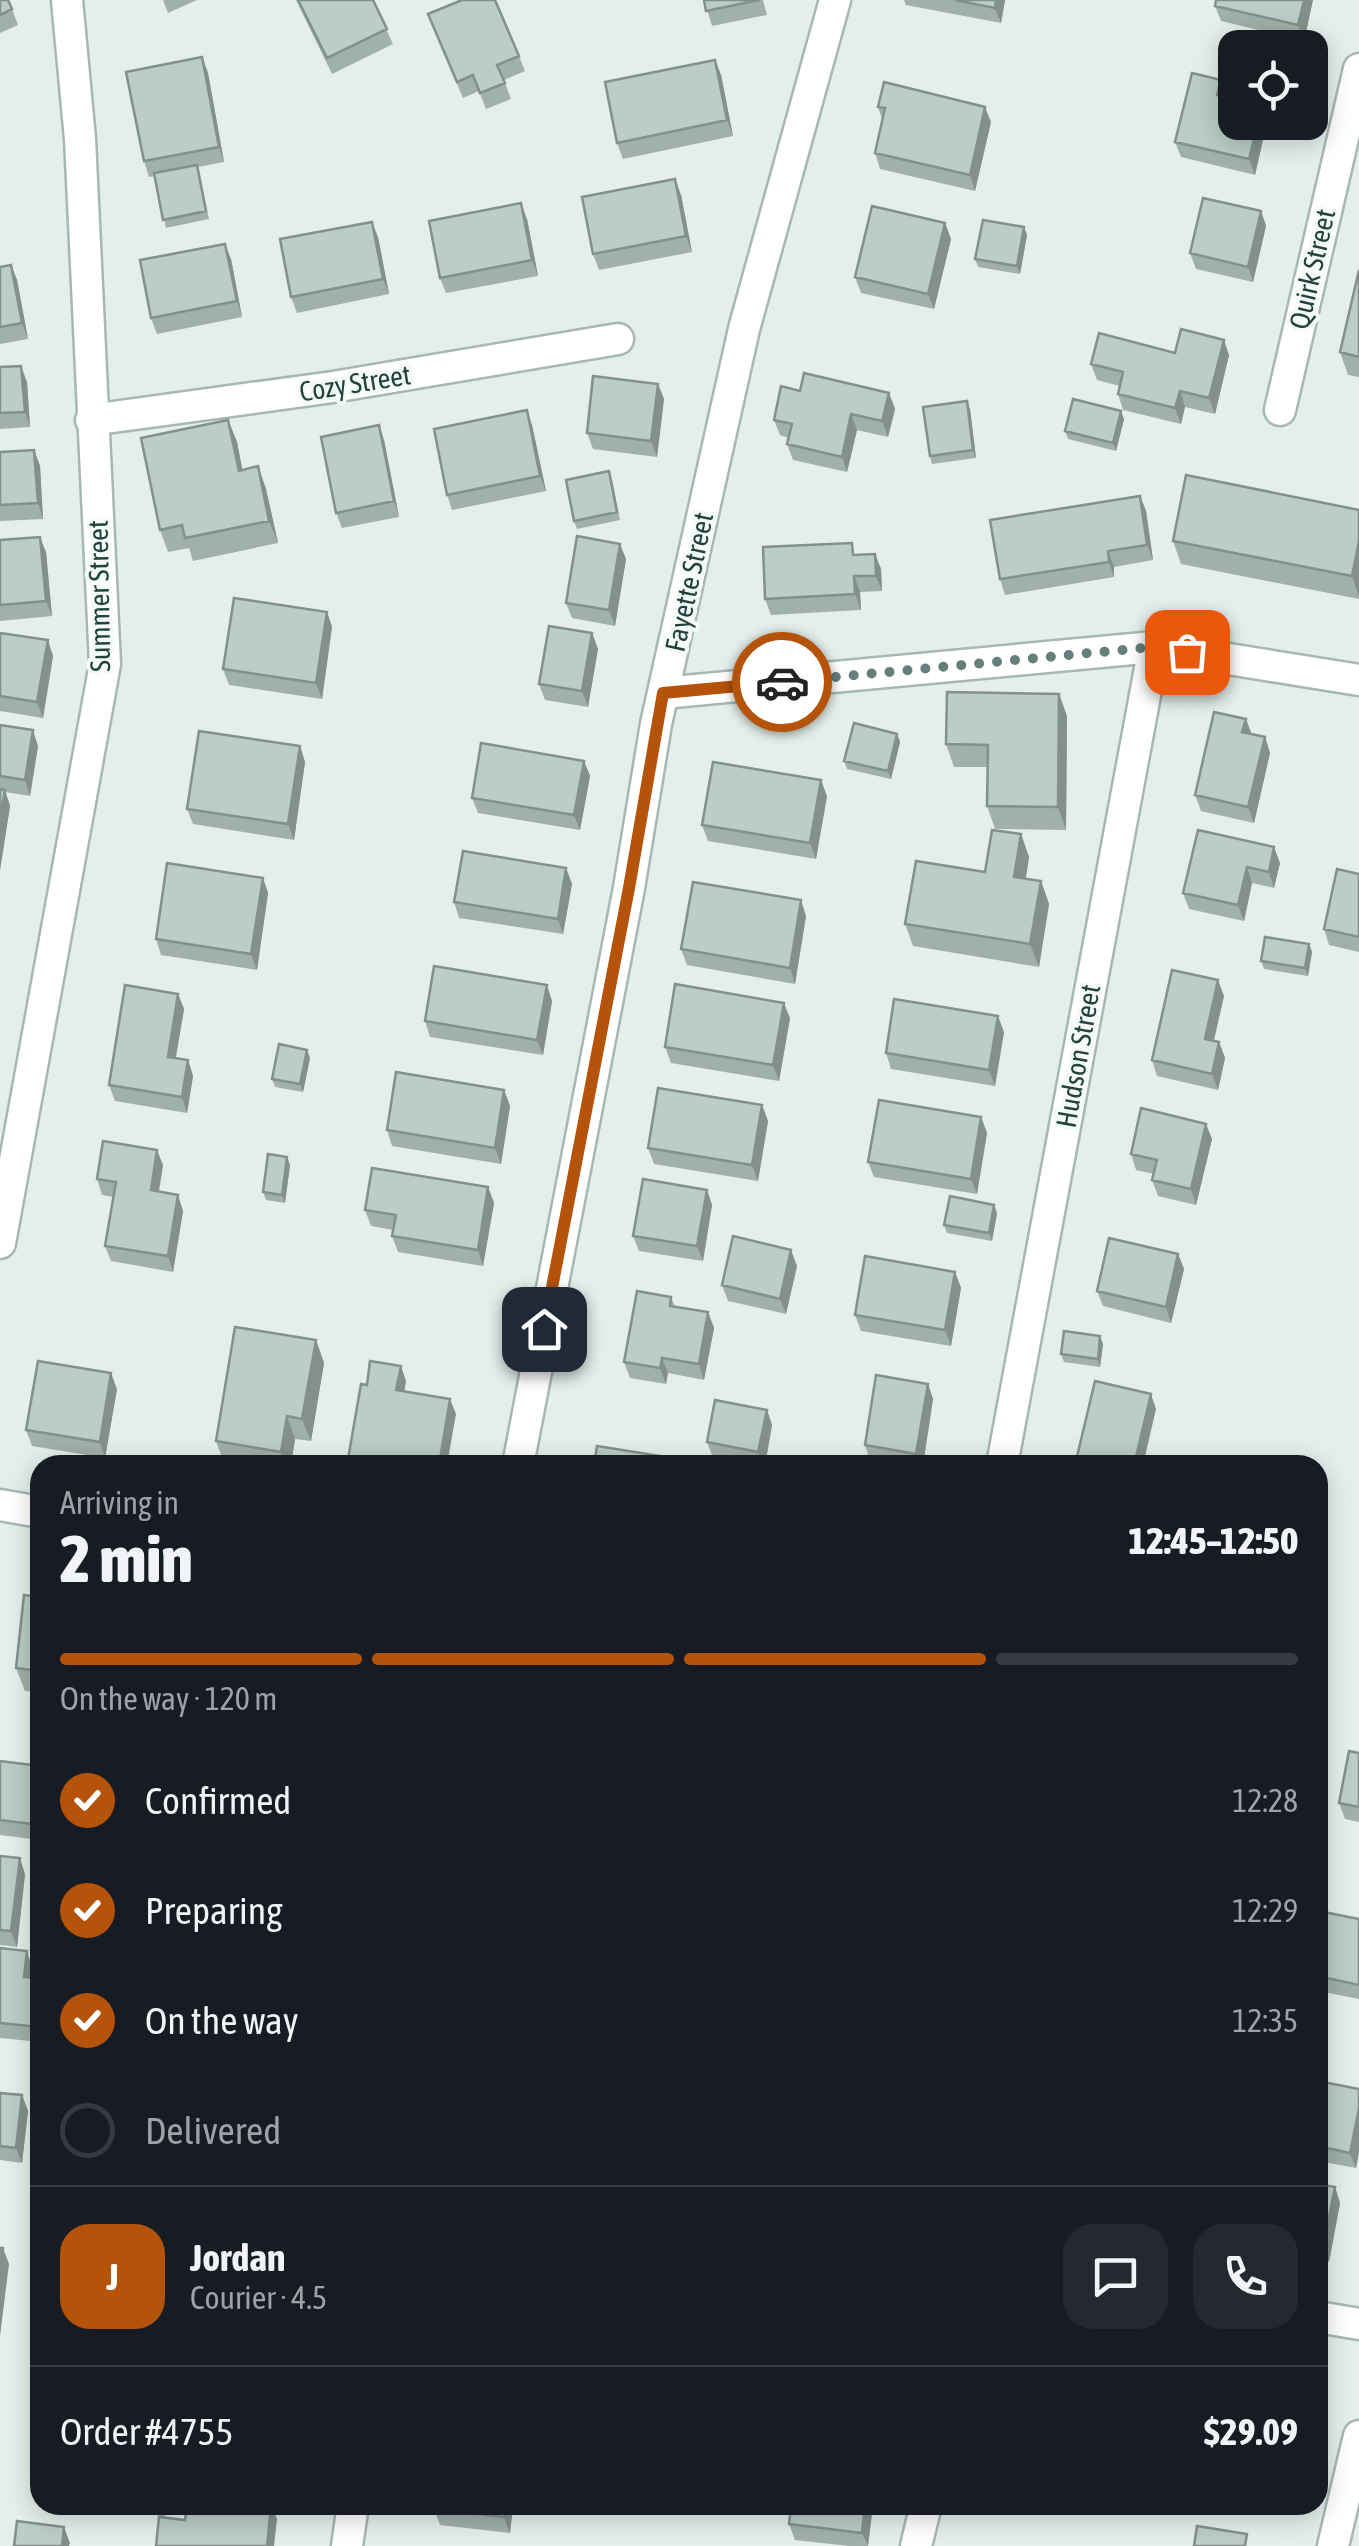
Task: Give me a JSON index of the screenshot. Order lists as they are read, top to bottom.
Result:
{
  "streets": {
    "street": [
      "Quirk Street",
      "Cozy Street",
      "Fayette Street",
      "Summer Street",
      "Hudson Street"
    ]
  },
  "crossings": [
    ["Cozy Street", "Summer Street"]
  ],
  "page": {
    "heading": ["2 min", "Arriving in", "12:45–12:50"],
    "panel": [
      "Jordan",
      "Courier · 4.5",
      "Order #4755",
      "$29.09"
    ],
    "bar": "On the way · 120 m",
    "list": [
      ["Confirmed", "12:28"],
      ["Preparing", "12:29"],
      ["On the way", "12:35"],
      "Delivered"
    ],
    "round": "J"
  }
}
